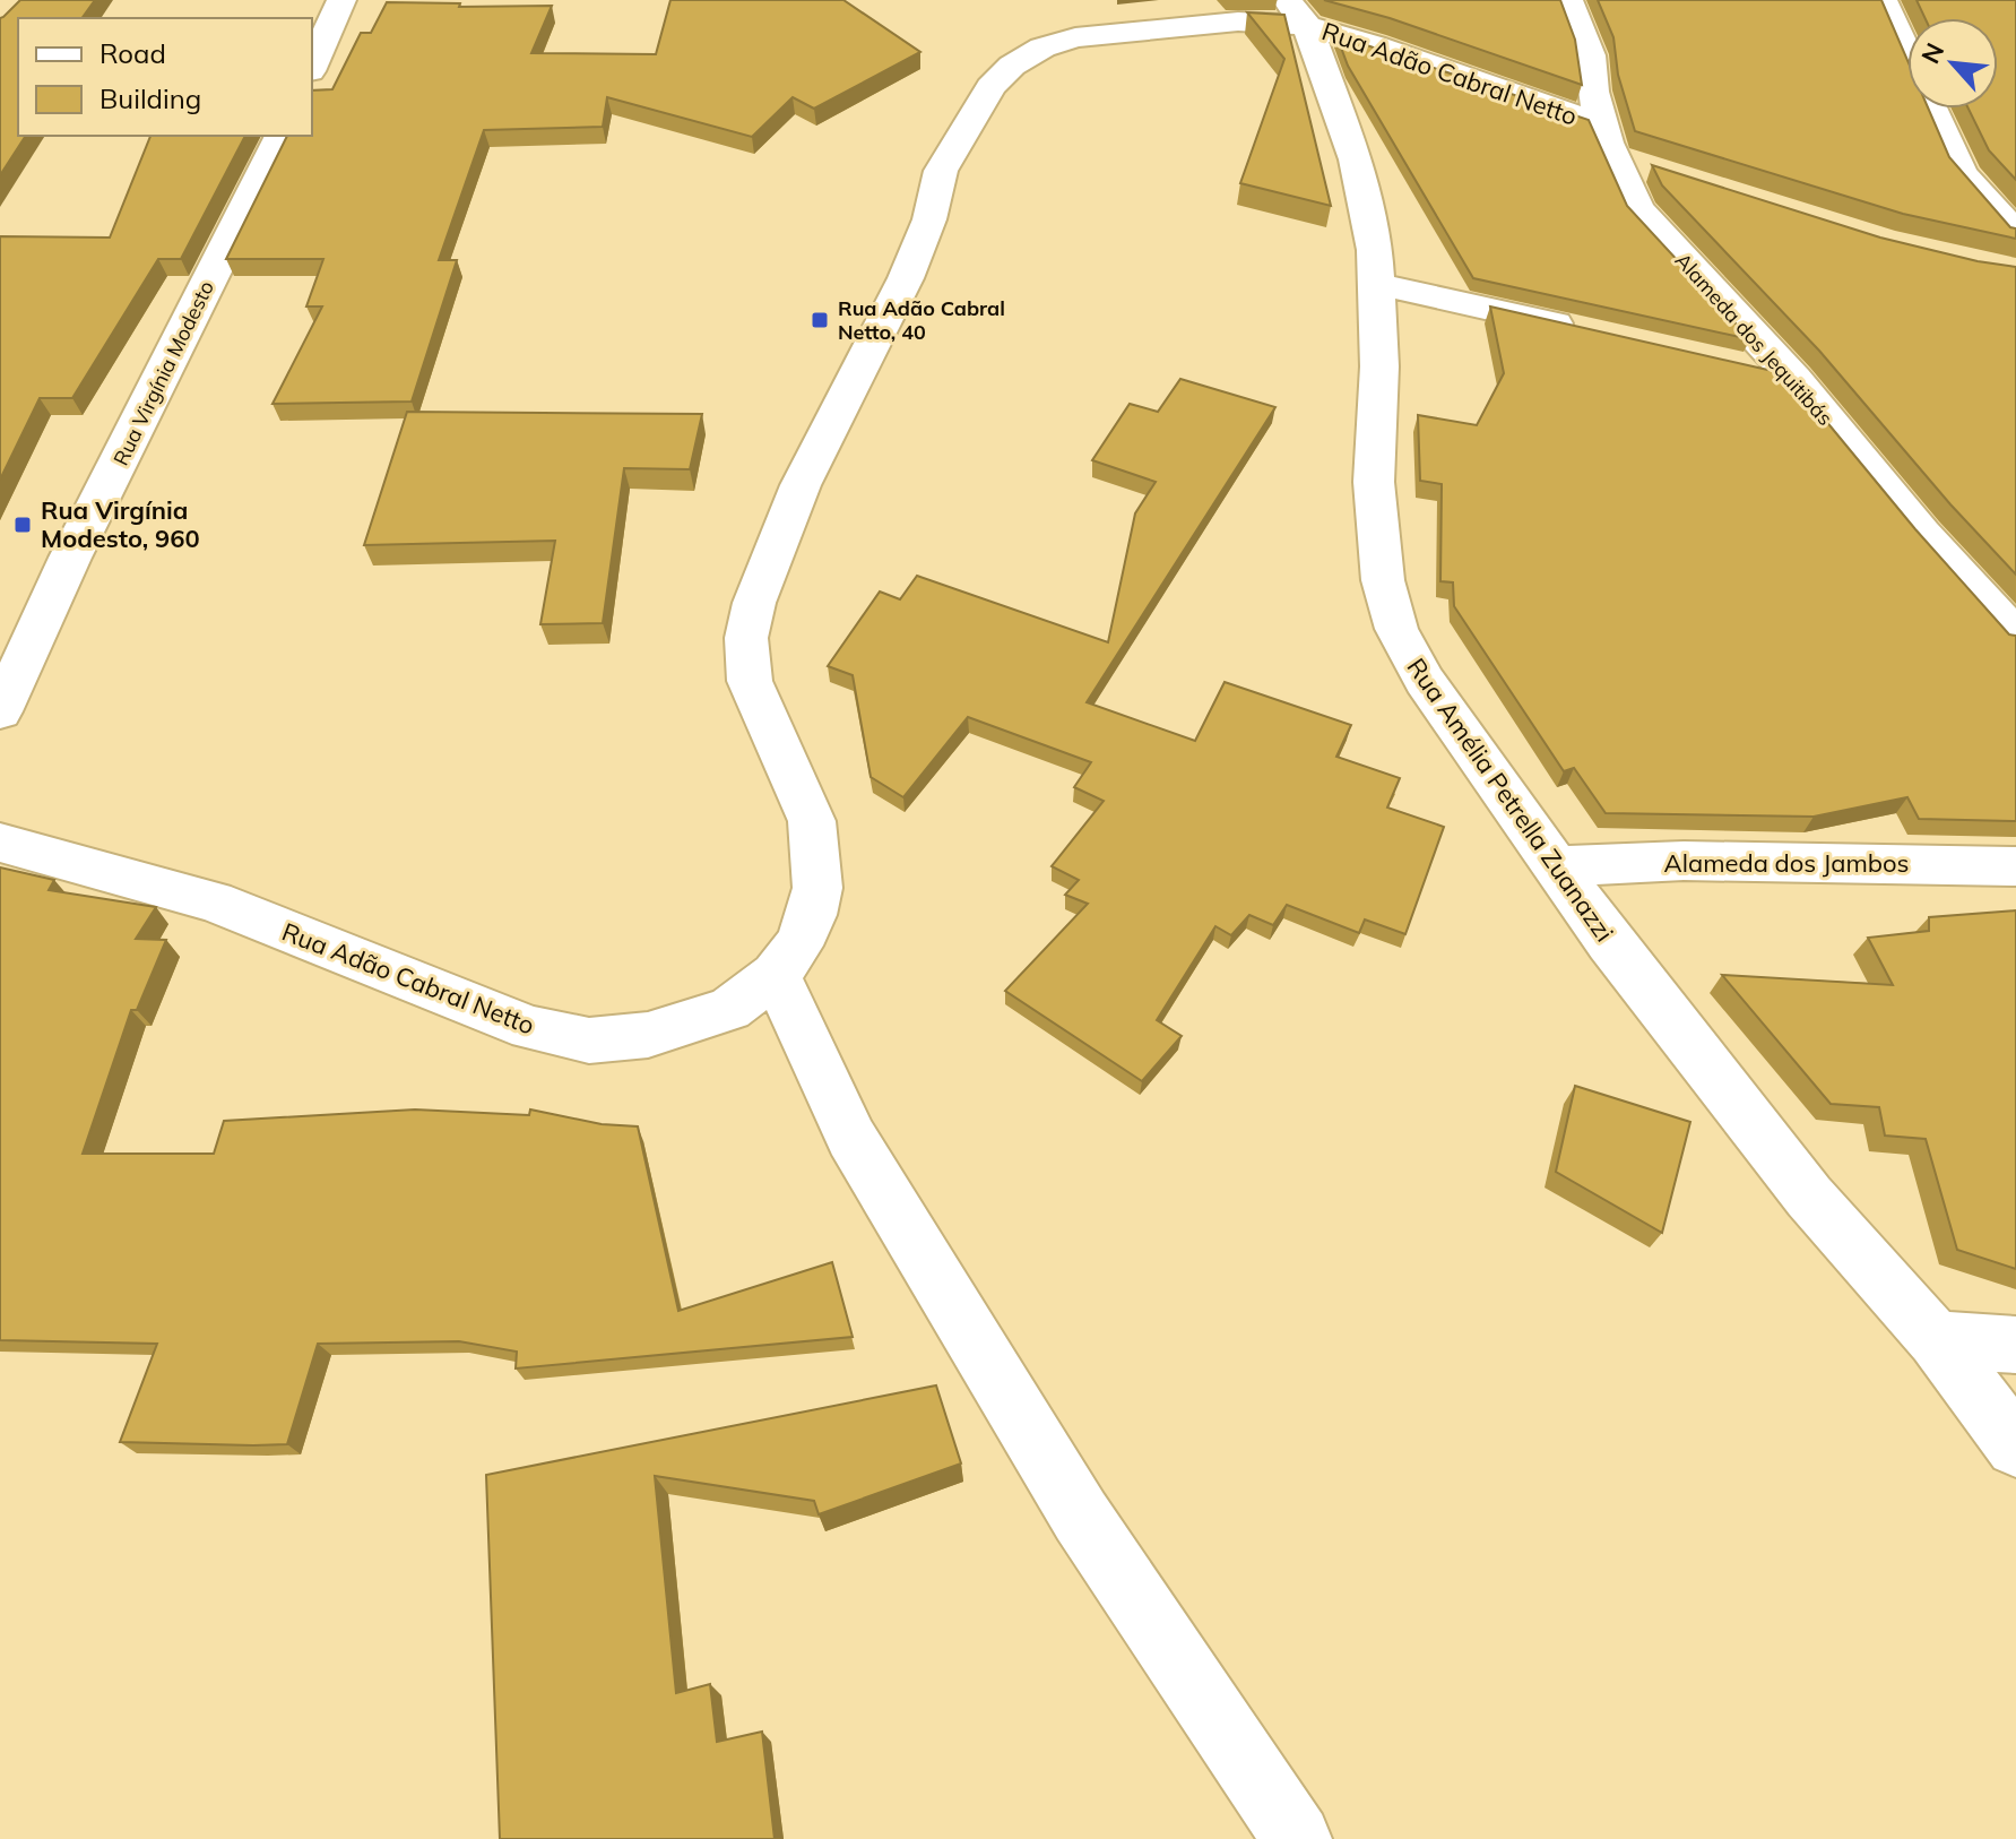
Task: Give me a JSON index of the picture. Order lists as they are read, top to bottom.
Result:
{
  "streets": {
    "street": [
      "Rua Adão Cabral Netto",
      "Alameda dos Jequitibás",
      "Rua Virgínia Modesto",
      "Rua Amélia Petrella Zuanazzi",
      "Alameda dos Jambos"
    ]
  },
  "crossings": [
    ["Rua Adão Cabral Netto", "Alameda dos Jequitibás"],
    ["Rua Adão Cabral Netto", "Rua Amélia Petrella Zuanazzi"],
    ["Rua Amélia Petrella Zuanazzi", "Alameda dos Jambos"]
  ],
  "places": {
    "transit": ["Rua Adão Cabral Netto, 40", "Rua Virgínia Modesto, 960"]
  },
  "legend": ["Road", "Building"],
  "north": "top left"
}
